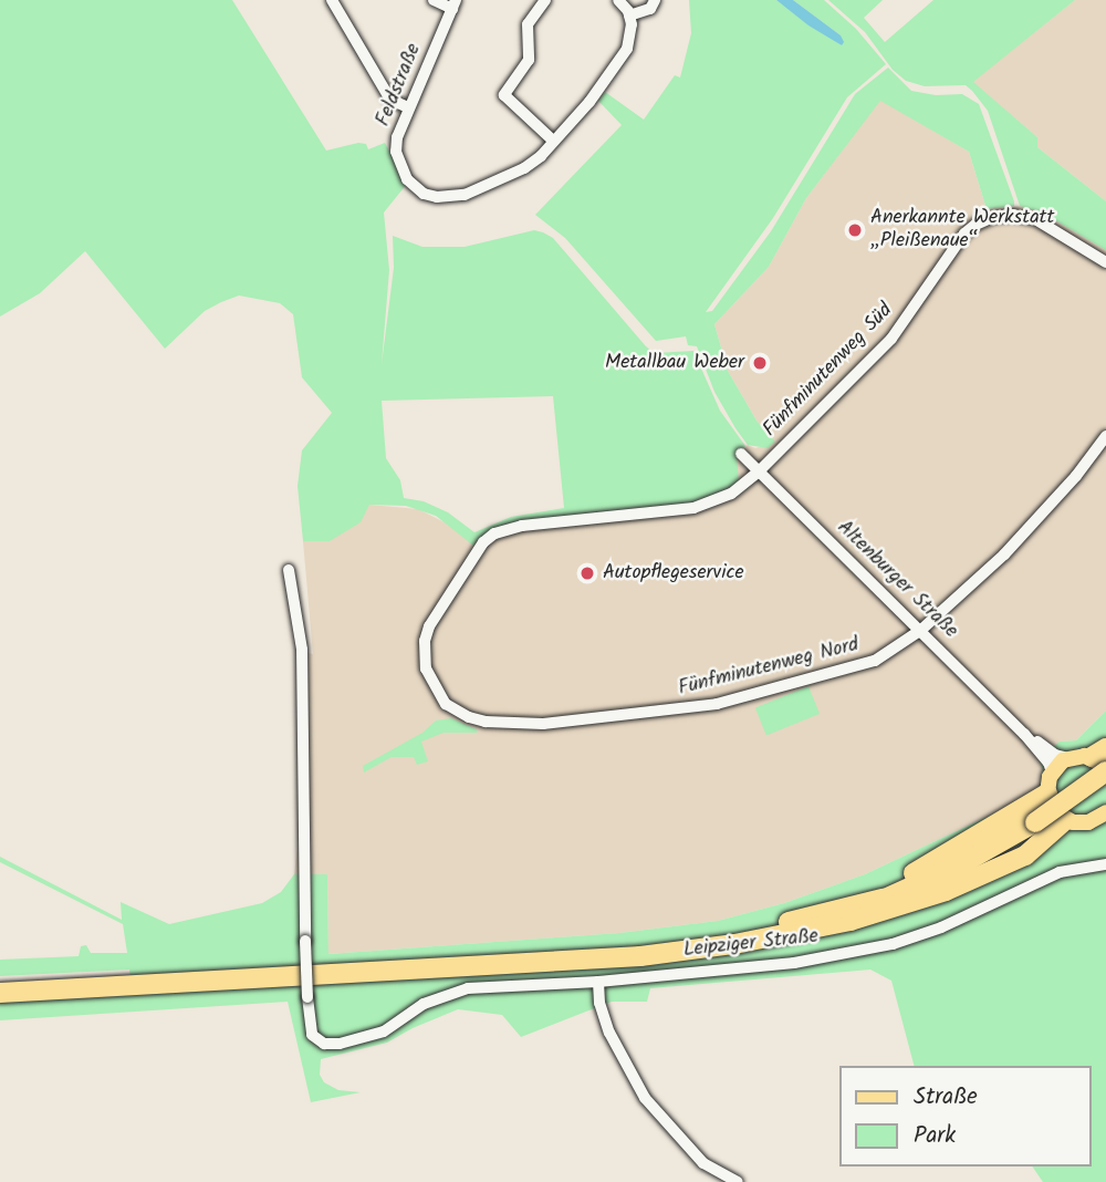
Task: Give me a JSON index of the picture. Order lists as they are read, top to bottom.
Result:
{
  "streets": {
    "street": [
      "Feldstraße",
      "Fünfminutenweg Süd",
      "Altenburger Straße",
      "Fünfminutenweg Nord",
      "Leipziger Straße"
    ]
  },
  "crossings": [
    ["Fünfminutenweg Süd", "Altenburger Straße"],
    ["Fünfminutenweg Süd", "Fünfminutenweg Nord"],
    ["Altenburger Straße", "Fünfminutenweg Nord"]
  ],
  "places": ["Anerkannte Werkstatt „Pleißenaue“", "Metallbau Weber", "Autopflegeservice"],
  "legend": ["Straße", "Park"]
}
